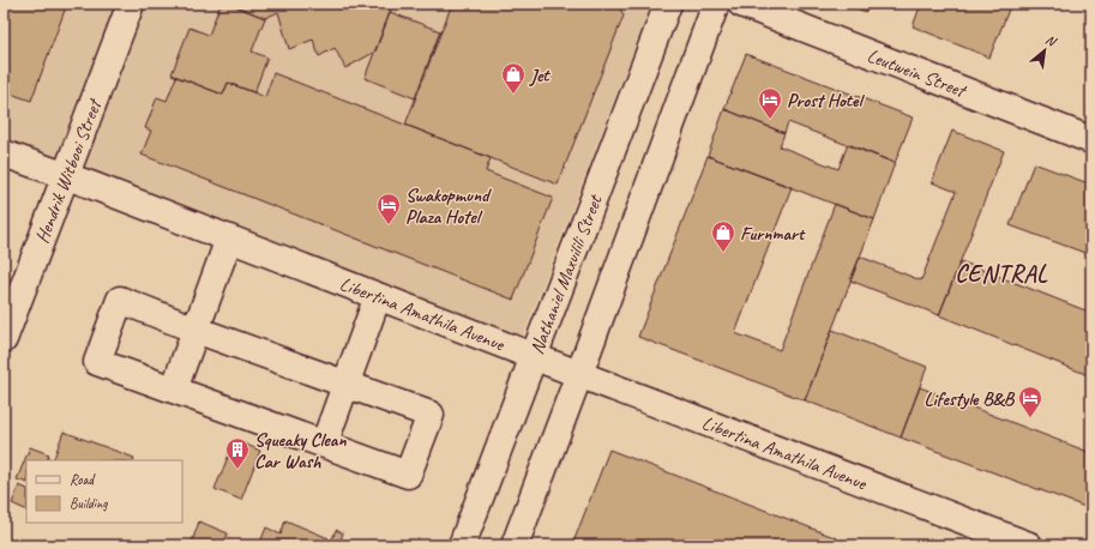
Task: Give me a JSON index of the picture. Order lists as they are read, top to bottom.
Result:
{
  "streets": {
    "main road": [
      "Leutwein Street",
      "Hendrik Witbooi Street",
      "Nathaniel Maxuilili Street",
      "Libertina Amathila Avenue"
    ]
  },
  "crossings": [
    ["Hendrik Witbooi Street", "Libertina Amathila Avenue"],
    ["Nathaniel Maxuilili Street", "Libertina Amathila Avenue"]
  ],
  "districts": ["CENTRAL"],
  "places": {
    "shop": ["Jet", "Furnmart"],
    "hotel": ["Prost Hotel", "Swakopmund Plaza Hotel", "Lifestyle B&B"],
    "building": ["Squeaky Clean Car Wash"]
  },
  "legend": ["Road", "Building"],
  "north": "top right"
}
